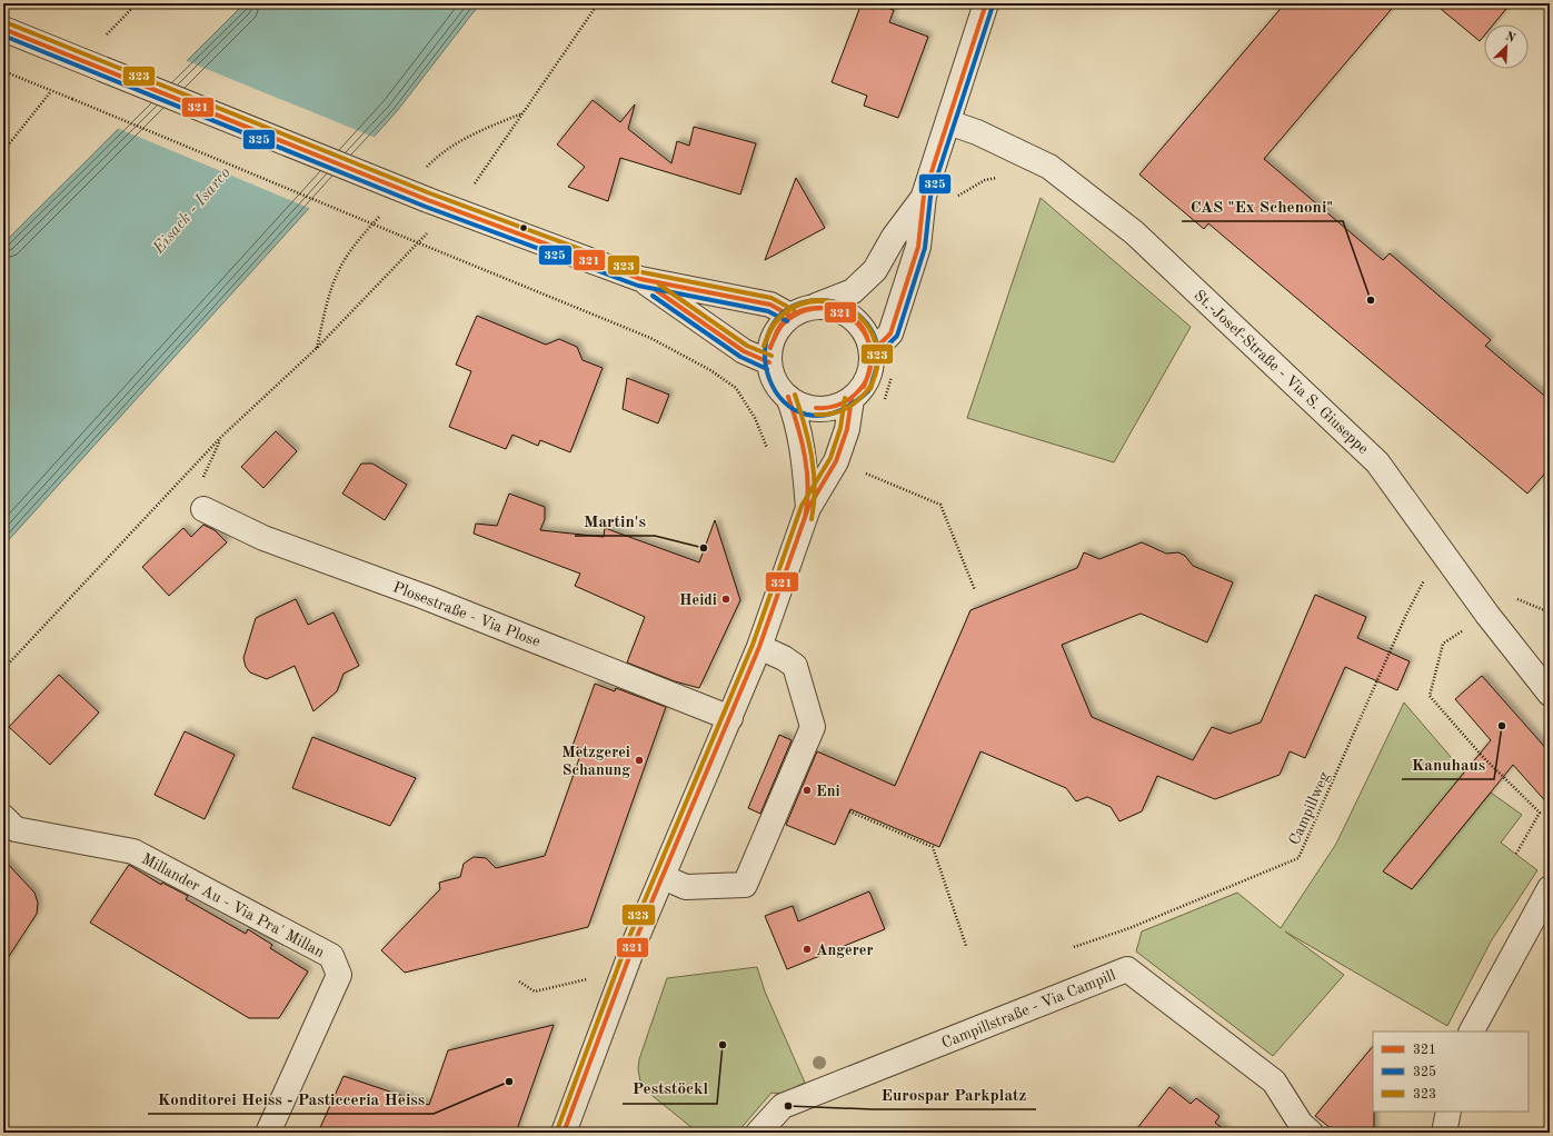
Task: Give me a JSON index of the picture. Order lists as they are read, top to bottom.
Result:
{
  "streets": {
    "street": [
      "St.-Josef-Straße - Via S. Giuseppe",
      "Plosestraße - Via Plose",
      "Millander Au - Via Pra' Millan",
      "Campillstraße - Via Campill"
    ],
    "path": ["Campillweg"]
  },
  "water": ["Eisack - Isarco"],
  "places": [
    "CAS \"Ex Schenoni\"",
    "Martin's",
    "Heidi",
    "Kanuhaus",
    "Metzgerei Schanung",
    "Eni",
    "Angerer",
    "Peststöckl",
    "Konditorei Heiss - Pasticceria Heiss",
    "Eurospar Parkplatz"
  ],
  "lines": ["transit line 321", "transit line 325", "transit line 323"],
  "legend": ["321", "325", "323"],
  "north": "top right"
}
